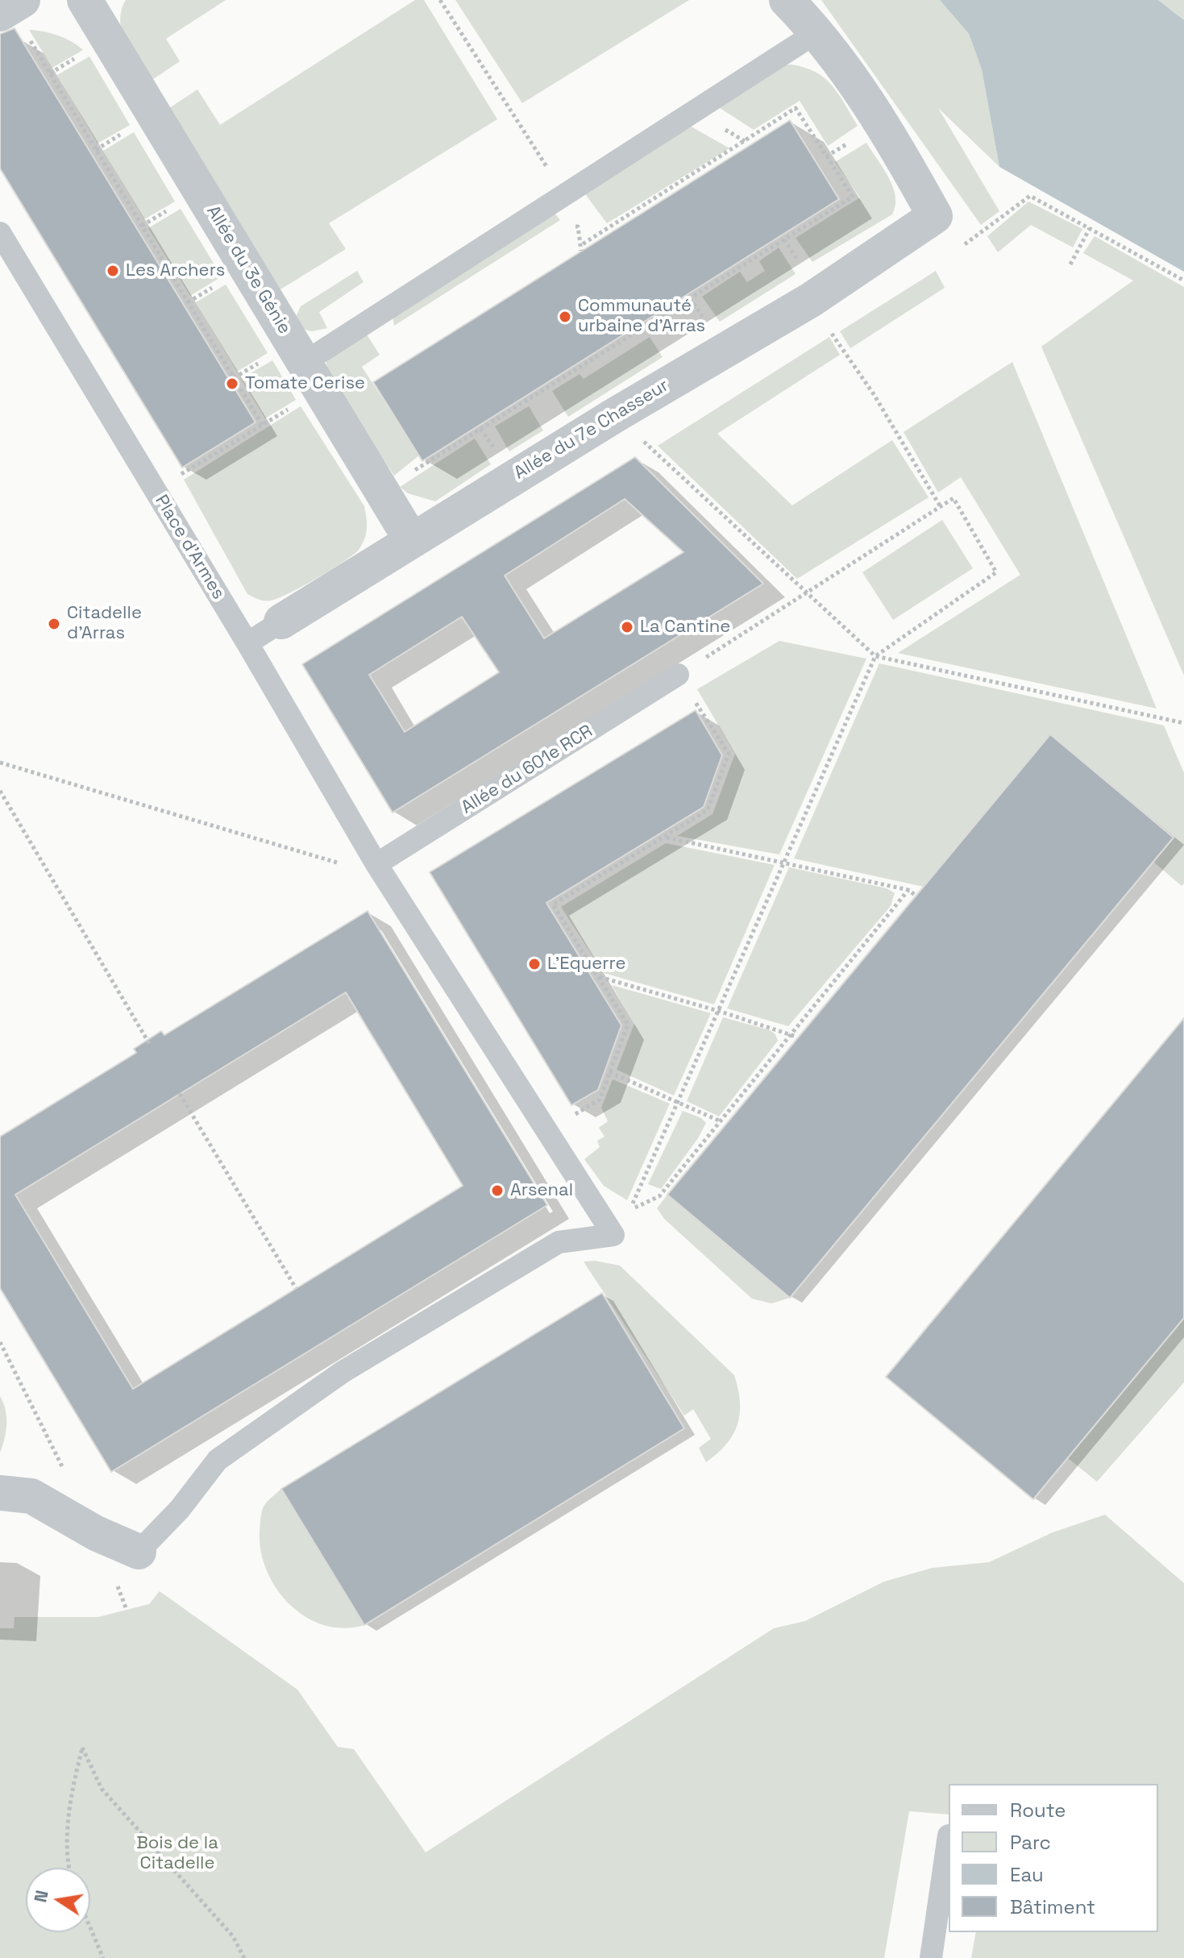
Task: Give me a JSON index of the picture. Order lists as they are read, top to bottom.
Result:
{
  "streets": {
    "street": ["Allée du 3e Génie", "Allée du 7e Chasseur"],
    "lane": ["Place d'Armes", "Allée du 601e RCR"]
  },
  "crossings": [
    ["Allée du 3e Génie", "Allée du 7e Chasseur"],
    ["Allée du 7e Chasseur", "Place d'Armes"],
    ["Place d'Armes", "Allée du 601e RCR"]
  ],
  "parks": ["Bois de la Citadelle"],
  "places": [
    "Les Archers",
    "Communauté urbaine d'Arras",
    "Tomate Cerise",
    "Citadelle d'Arras",
    "La Cantine",
    "L'Equerre",
    "Arsenal"
  ],
  "legend": [
    "Route",
    "Parc",
    "Eau",
    "Bâtiment"
  ],
  "north": "left"
}
